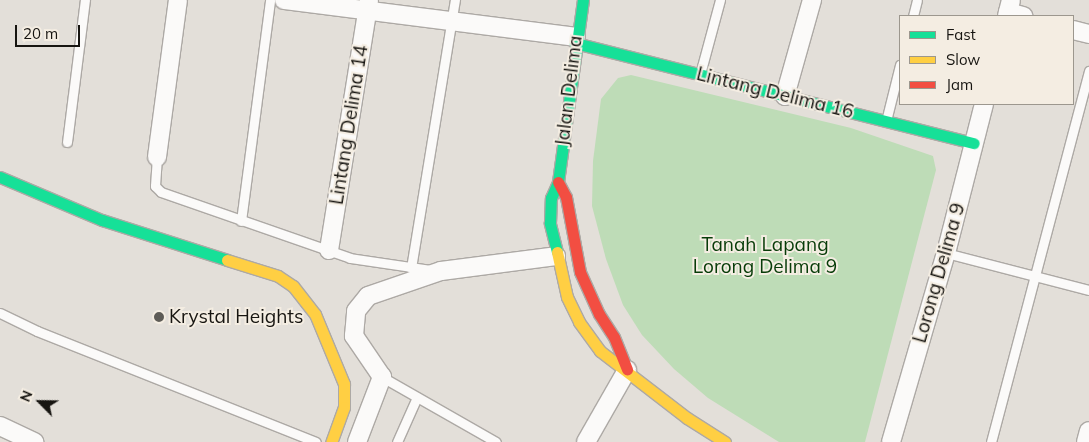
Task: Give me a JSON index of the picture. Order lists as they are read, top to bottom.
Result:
{
  "streets": {
    "street": [
      "Jalan Delima",
      "Lintang Delima 16",
      "Lintang Delima 14",
      "Lorong Delima 9"
    ]
  },
  "crossings": [
    ["Jalan Delima", "Lintang Delima 16"],
    ["Lintang Delima 16", "Lintang Delima 14"],
    ["Lintang Delima 16", "Lorong Delima 9"]
  ],
  "parks": ["Tanah Lapang Lorong Delima 9"],
  "places": ["Krystal Heights"],
  "legend": ["Fast", "Slow", "Jam"],
  "scale_bar": "20 m",
  "north": "top left"
}
